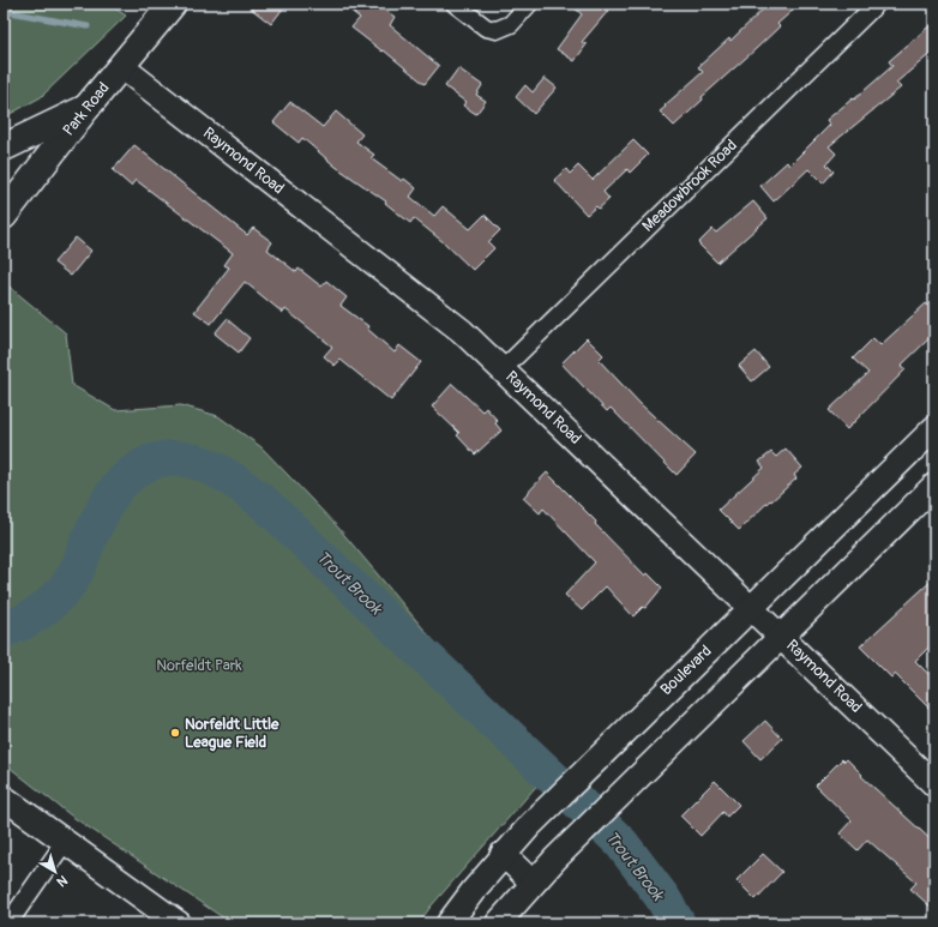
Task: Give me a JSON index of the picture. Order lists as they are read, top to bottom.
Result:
{
  "streets": {
    "main road": ["Park Road", "Raymond Road", "Boulevard"],
    "street": ["Meadowbrook Road"]
  },
  "crossings": [
    ["Park Road", "Raymond Road"],
    ["Raymond Road", "Meadowbrook Road"],
    ["Raymond Road", "Boulevard"]
  ],
  "water": ["Trout Brook"],
  "parks": ["Norfeldt Park"],
  "places": ["Norfeldt Little League Field"],
  "north": "bottom right"
}
